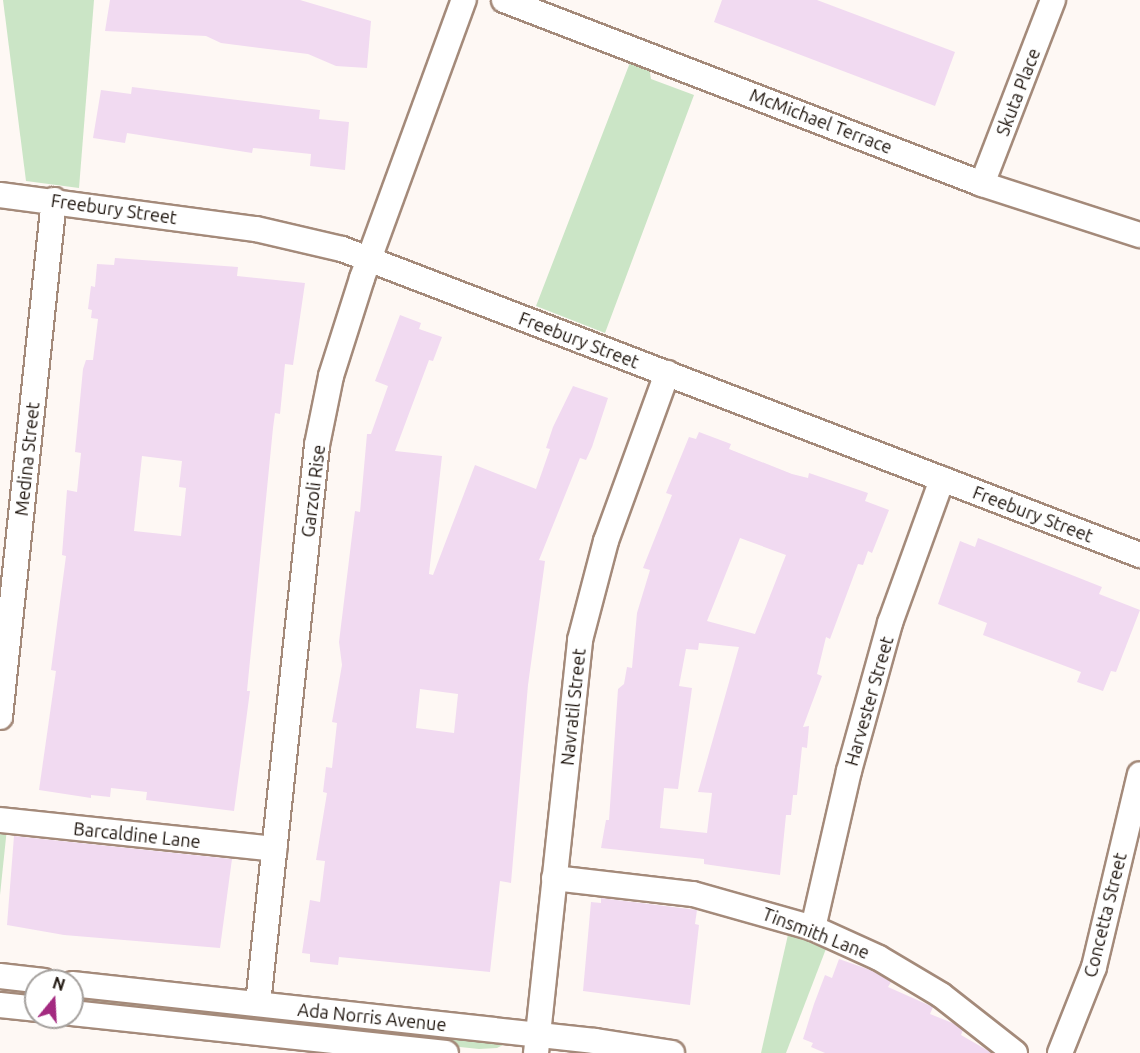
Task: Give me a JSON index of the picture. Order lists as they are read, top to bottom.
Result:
{
  "streets": {
    "street": [
      "Skuta Place",
      "McMichael Terrace",
      "Freebury Street",
      "Medina Street",
      "Garzoli Rise",
      "Harvester Street",
      "Navratil Street",
      "Barcaldine Lane",
      "Concetta Street",
      "Tinsmith Lane",
      "Ada Norris Avenue"
    ]
  },
  "crossings": [
    ["Skuta Place", "McMichael Terrace"],
    ["Freebury Street", "Medina Street"],
    ["Freebury Street", "Garzoli Rise"],
    ["Freebury Street", "Harvester Street"],
    ["Freebury Street", "Navratil Street"],
    ["Garzoli Rise", "Barcaldine Lane"],
    ["Garzoli Rise", "Ada Norris Avenue"],
    ["Harvester Street", "Tinsmith Lane"],
    ["Navratil Street", "Tinsmith Lane"],
    ["Navratil Street", "Ada Norris Avenue"]
  ],
  "north": "top"
}
